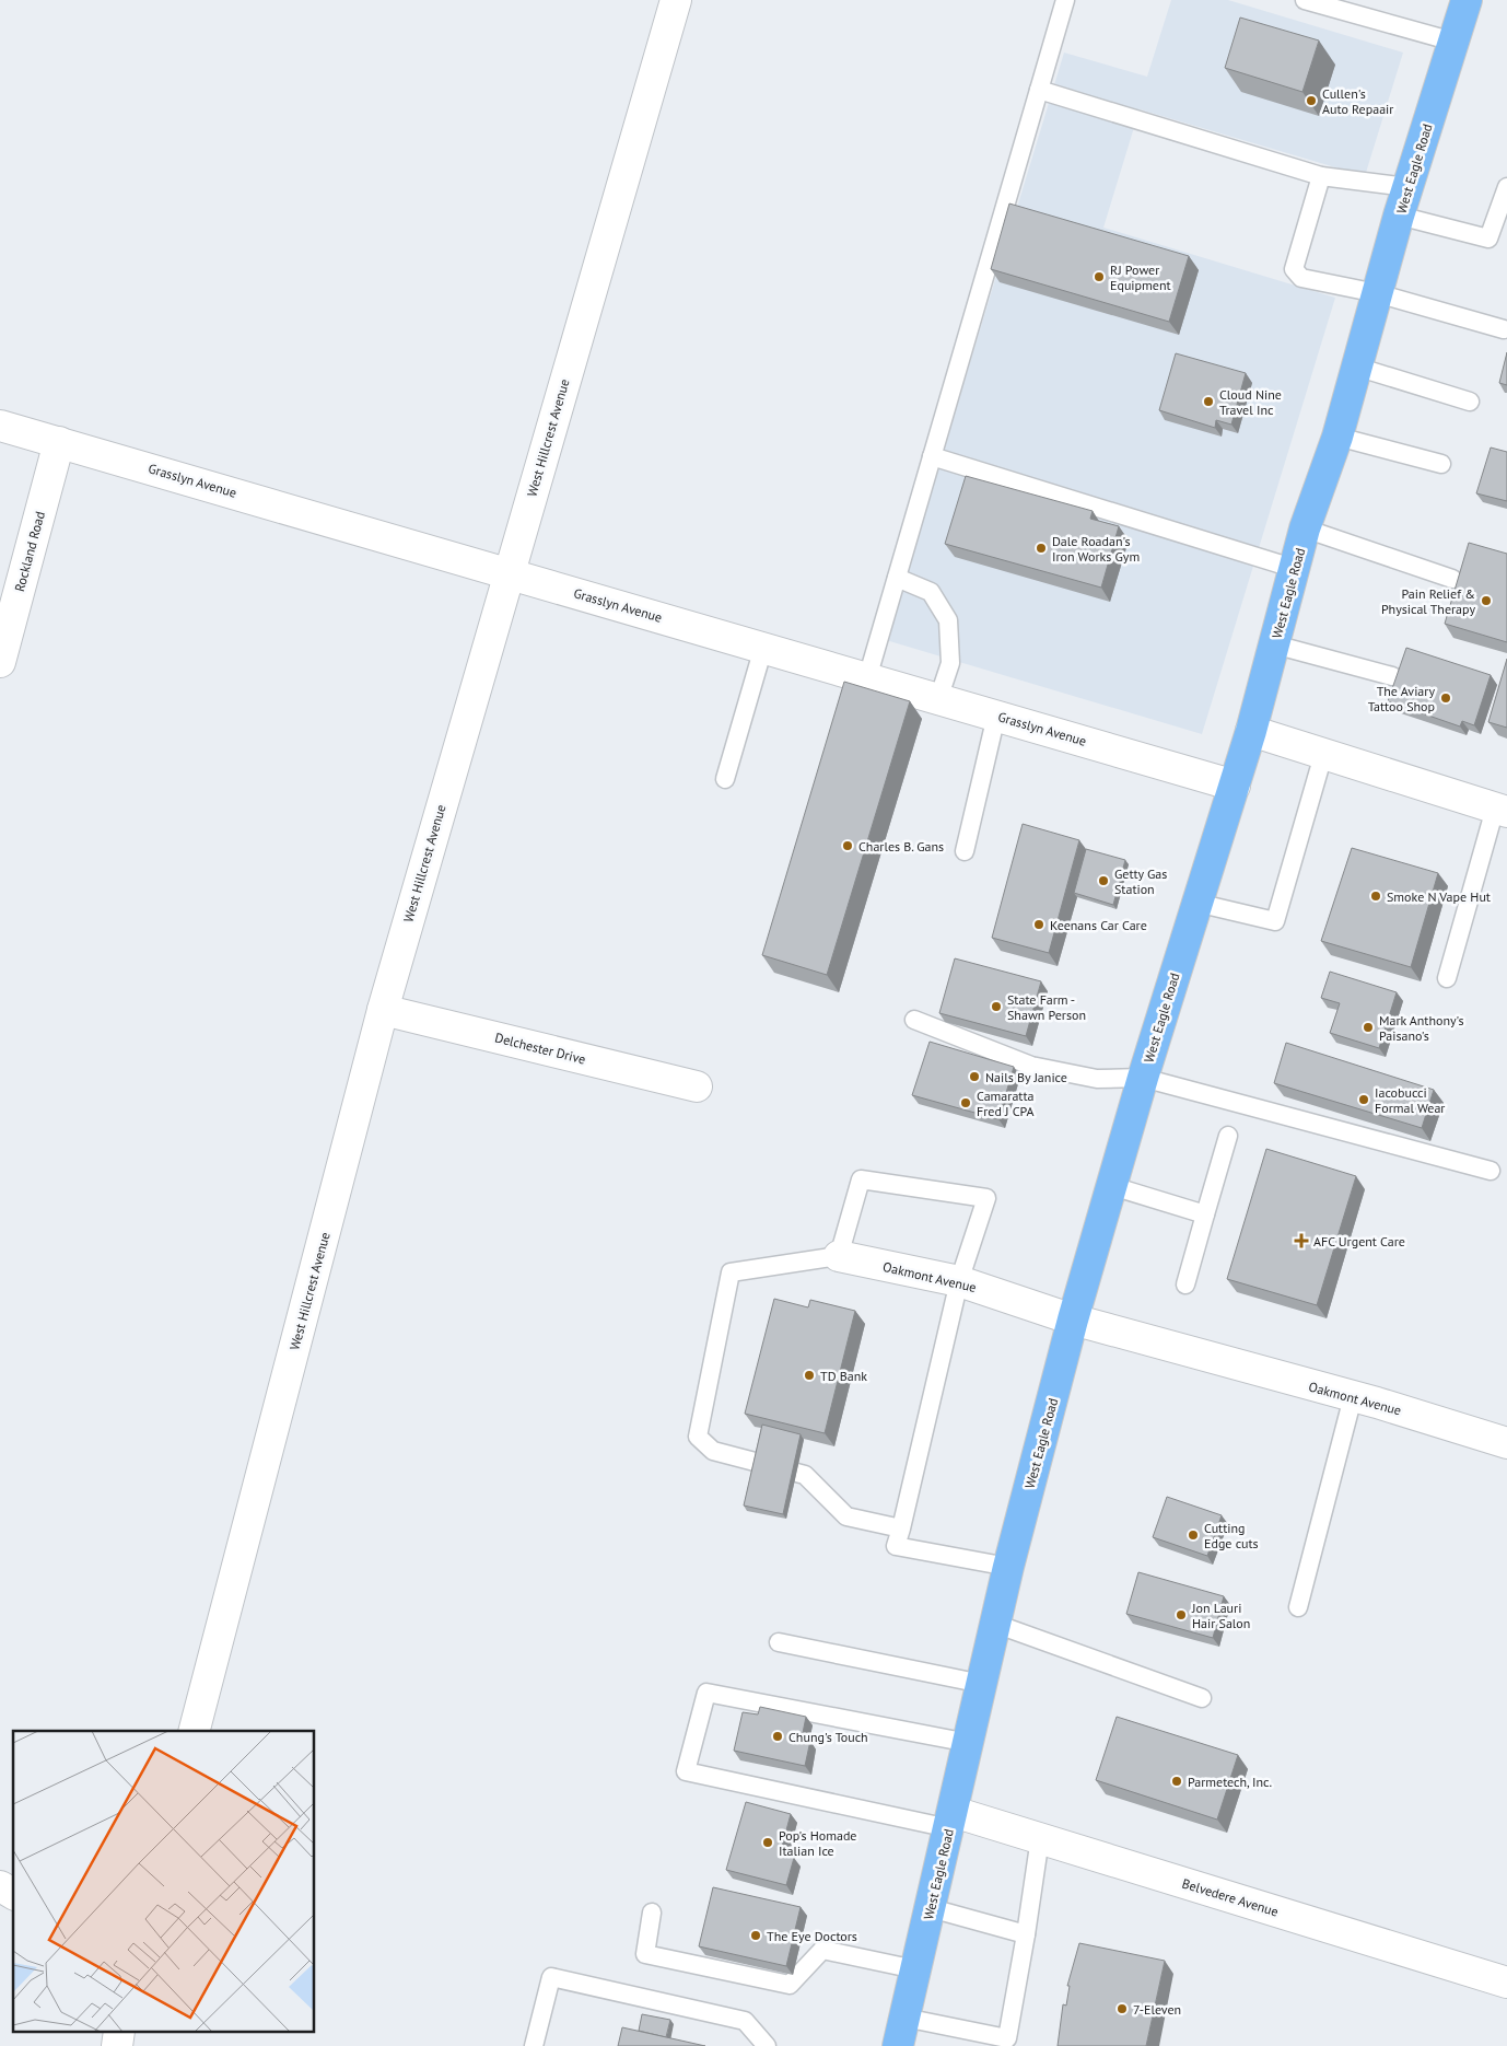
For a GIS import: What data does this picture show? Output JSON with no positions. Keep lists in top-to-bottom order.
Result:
{
  "streets": {
    "main road": ["West Eagle Road"],
    "street": [
      "West Hillcrest Avenue",
      "Grasslyn Avenue",
      "Rockland Road",
      "Delchester Drive",
      "Oakmont Avenue",
      "Belvedere Avenue"
    ]
  },
  "crossings": [
    ["West Eagle Road", "Grasslyn Avenue"],
    ["West Eagle Road", "Oakmont Avenue"],
    ["West Eagle Road", "Belvedere Avenue"],
    ["West Hillcrest Avenue", "Grasslyn Avenue"],
    ["West Hillcrest Avenue", "Delchester Drive"],
    ["Grasslyn Avenue", "Rockland Road"]
  ],
  "places": {
    "other": [
      "Cullen's Auto Repaair",
      "RJ Power Equipment",
      "Cloud Nine Travel Inc",
      "Dale Roadan's Iron Works Gym",
      "Pain Relief & Physical Therapy",
      "The Aviary Tattoo Shop",
      "Charles B. Gans",
      "Getty Gas Station",
      "Smoke N Vape Hut",
      "Keenans Car Care",
      "State Farm - Shawn Person",
      "Mark Anthony's Paisano's",
      "Nails By Janice",
      "Iacobucci Formal Wear",
      "Camaratta Fred J CPA",
      "TD Bank",
      "Cutting Edge cuts",
      "Jon Lauri Hair Salon",
      "Chung's Touch",
      "Parmetech, Inc.",
      "Pop's Homade Italian Ice",
      "The Eye Doctors",
      "7-Eleven"
    ],
    "health": ["AFC Urgent Care"]
  }
}
